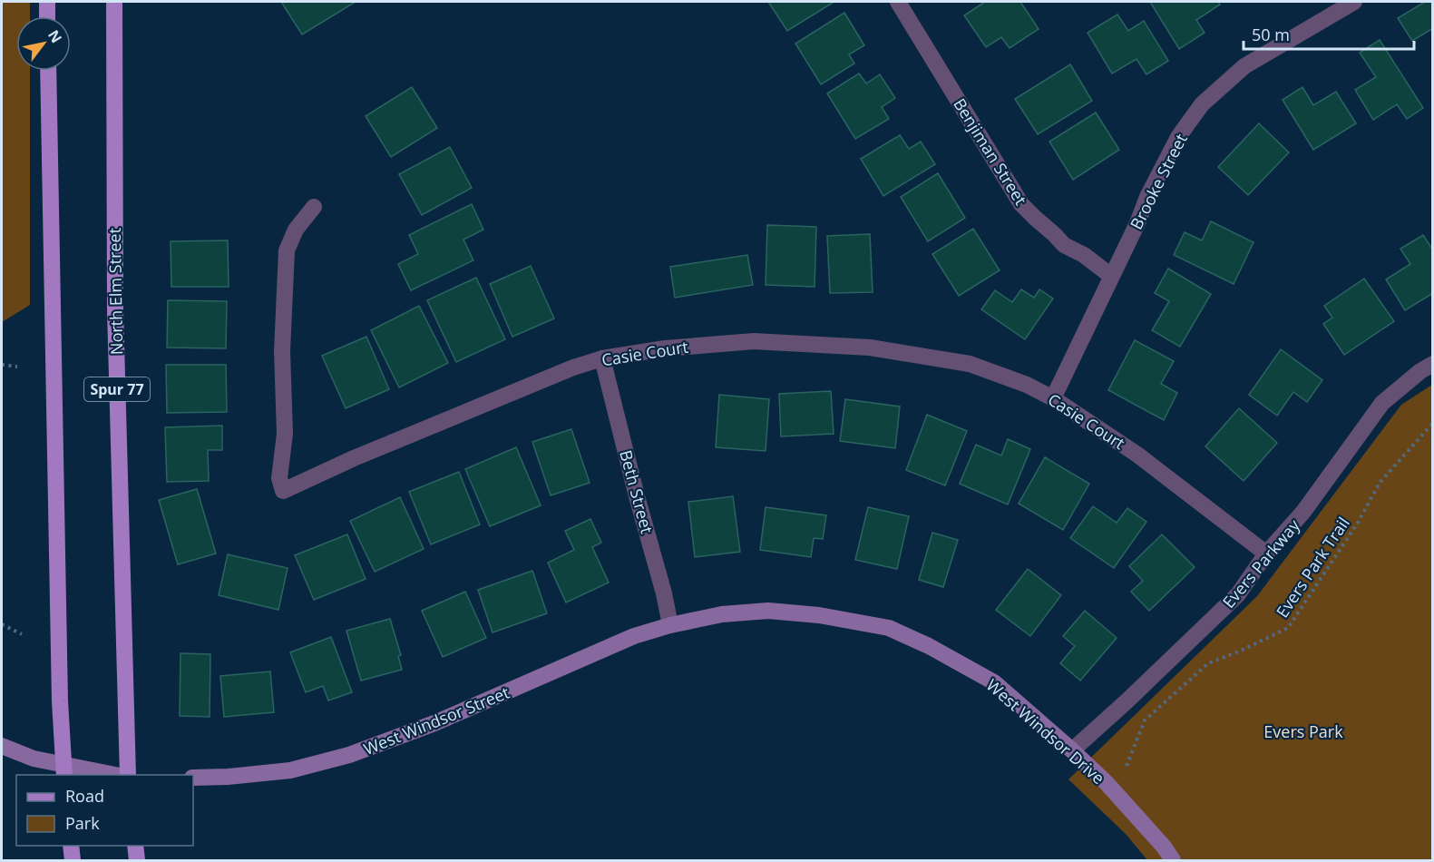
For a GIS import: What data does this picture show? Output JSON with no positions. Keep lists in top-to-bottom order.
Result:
{
  "streets": {
    "main road": ["North Elm Street", "Spur 77"],
    "street": [
      "Benjiman Street",
      "Brooke Street",
      "Casie Court",
      "Beth Street",
      "Evers Parkway",
      "West Windsor Street",
      "West Windsor Drive"
    ],
    "path": ["Evers Park Trail"]
  },
  "crossings": [
    ["Benjiman Street", "Brooke Street"],
    ["Brooke Street", "Casie Court"],
    ["Casie Court", "Beth Street"],
    ["Casie Court", "Evers Parkway"],
    ["Beth Street", "West Windsor Street"],
    ["Beth Street", "West Windsor Drive"],
    ["Evers Parkway", "West Windsor Drive"],
    ["West Windsor Street", "West Windsor Drive"]
  ],
  "parks": ["Evers Park"],
  "legend": ["Road", "Park"],
  "scale_bar": "50 m",
  "north": "top right"
}
